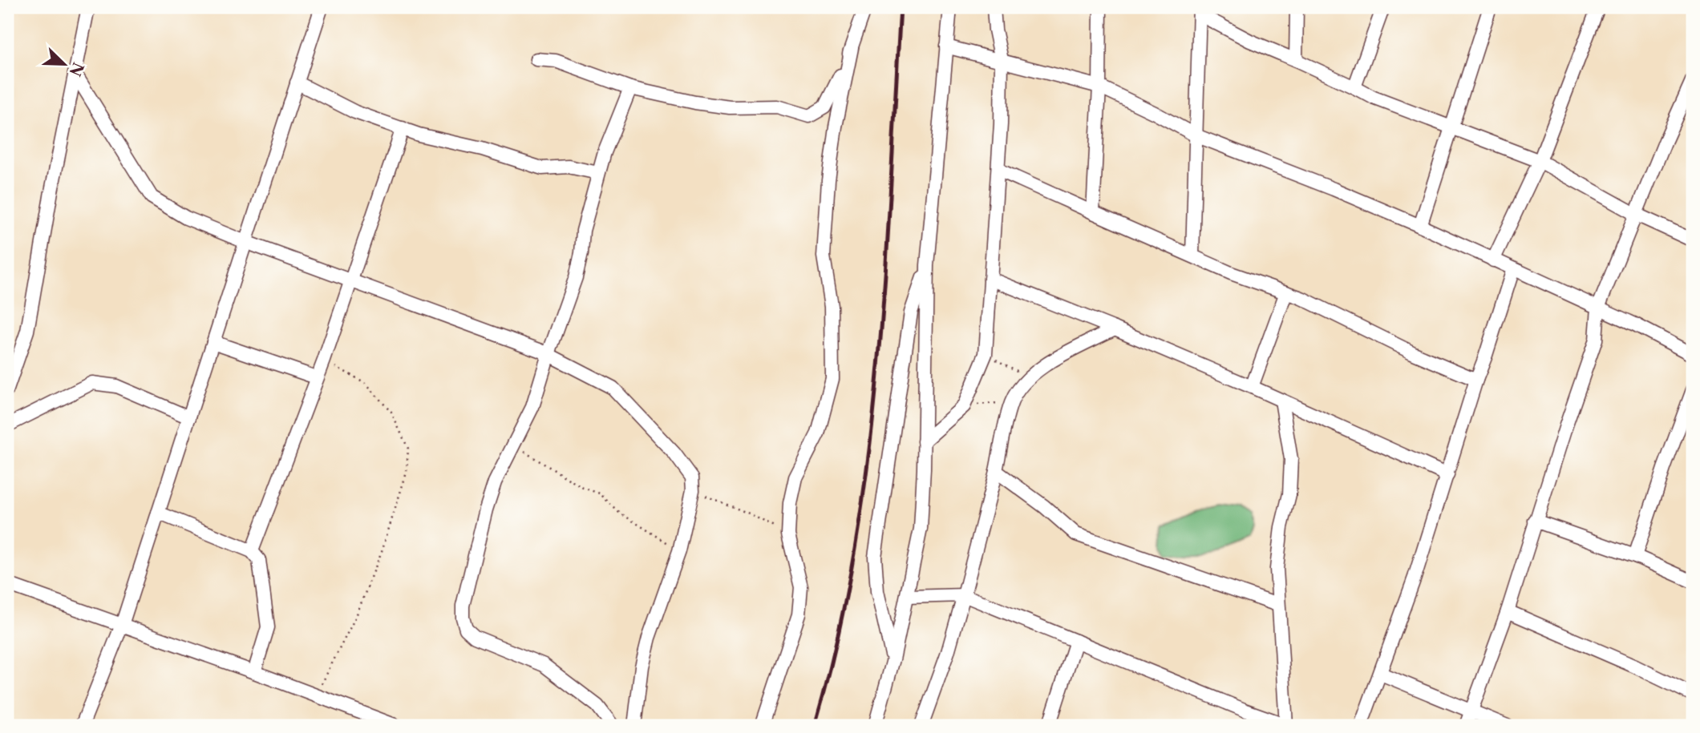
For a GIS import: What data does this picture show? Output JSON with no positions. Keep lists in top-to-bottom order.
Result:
{
  "north": "bottom right"
}
